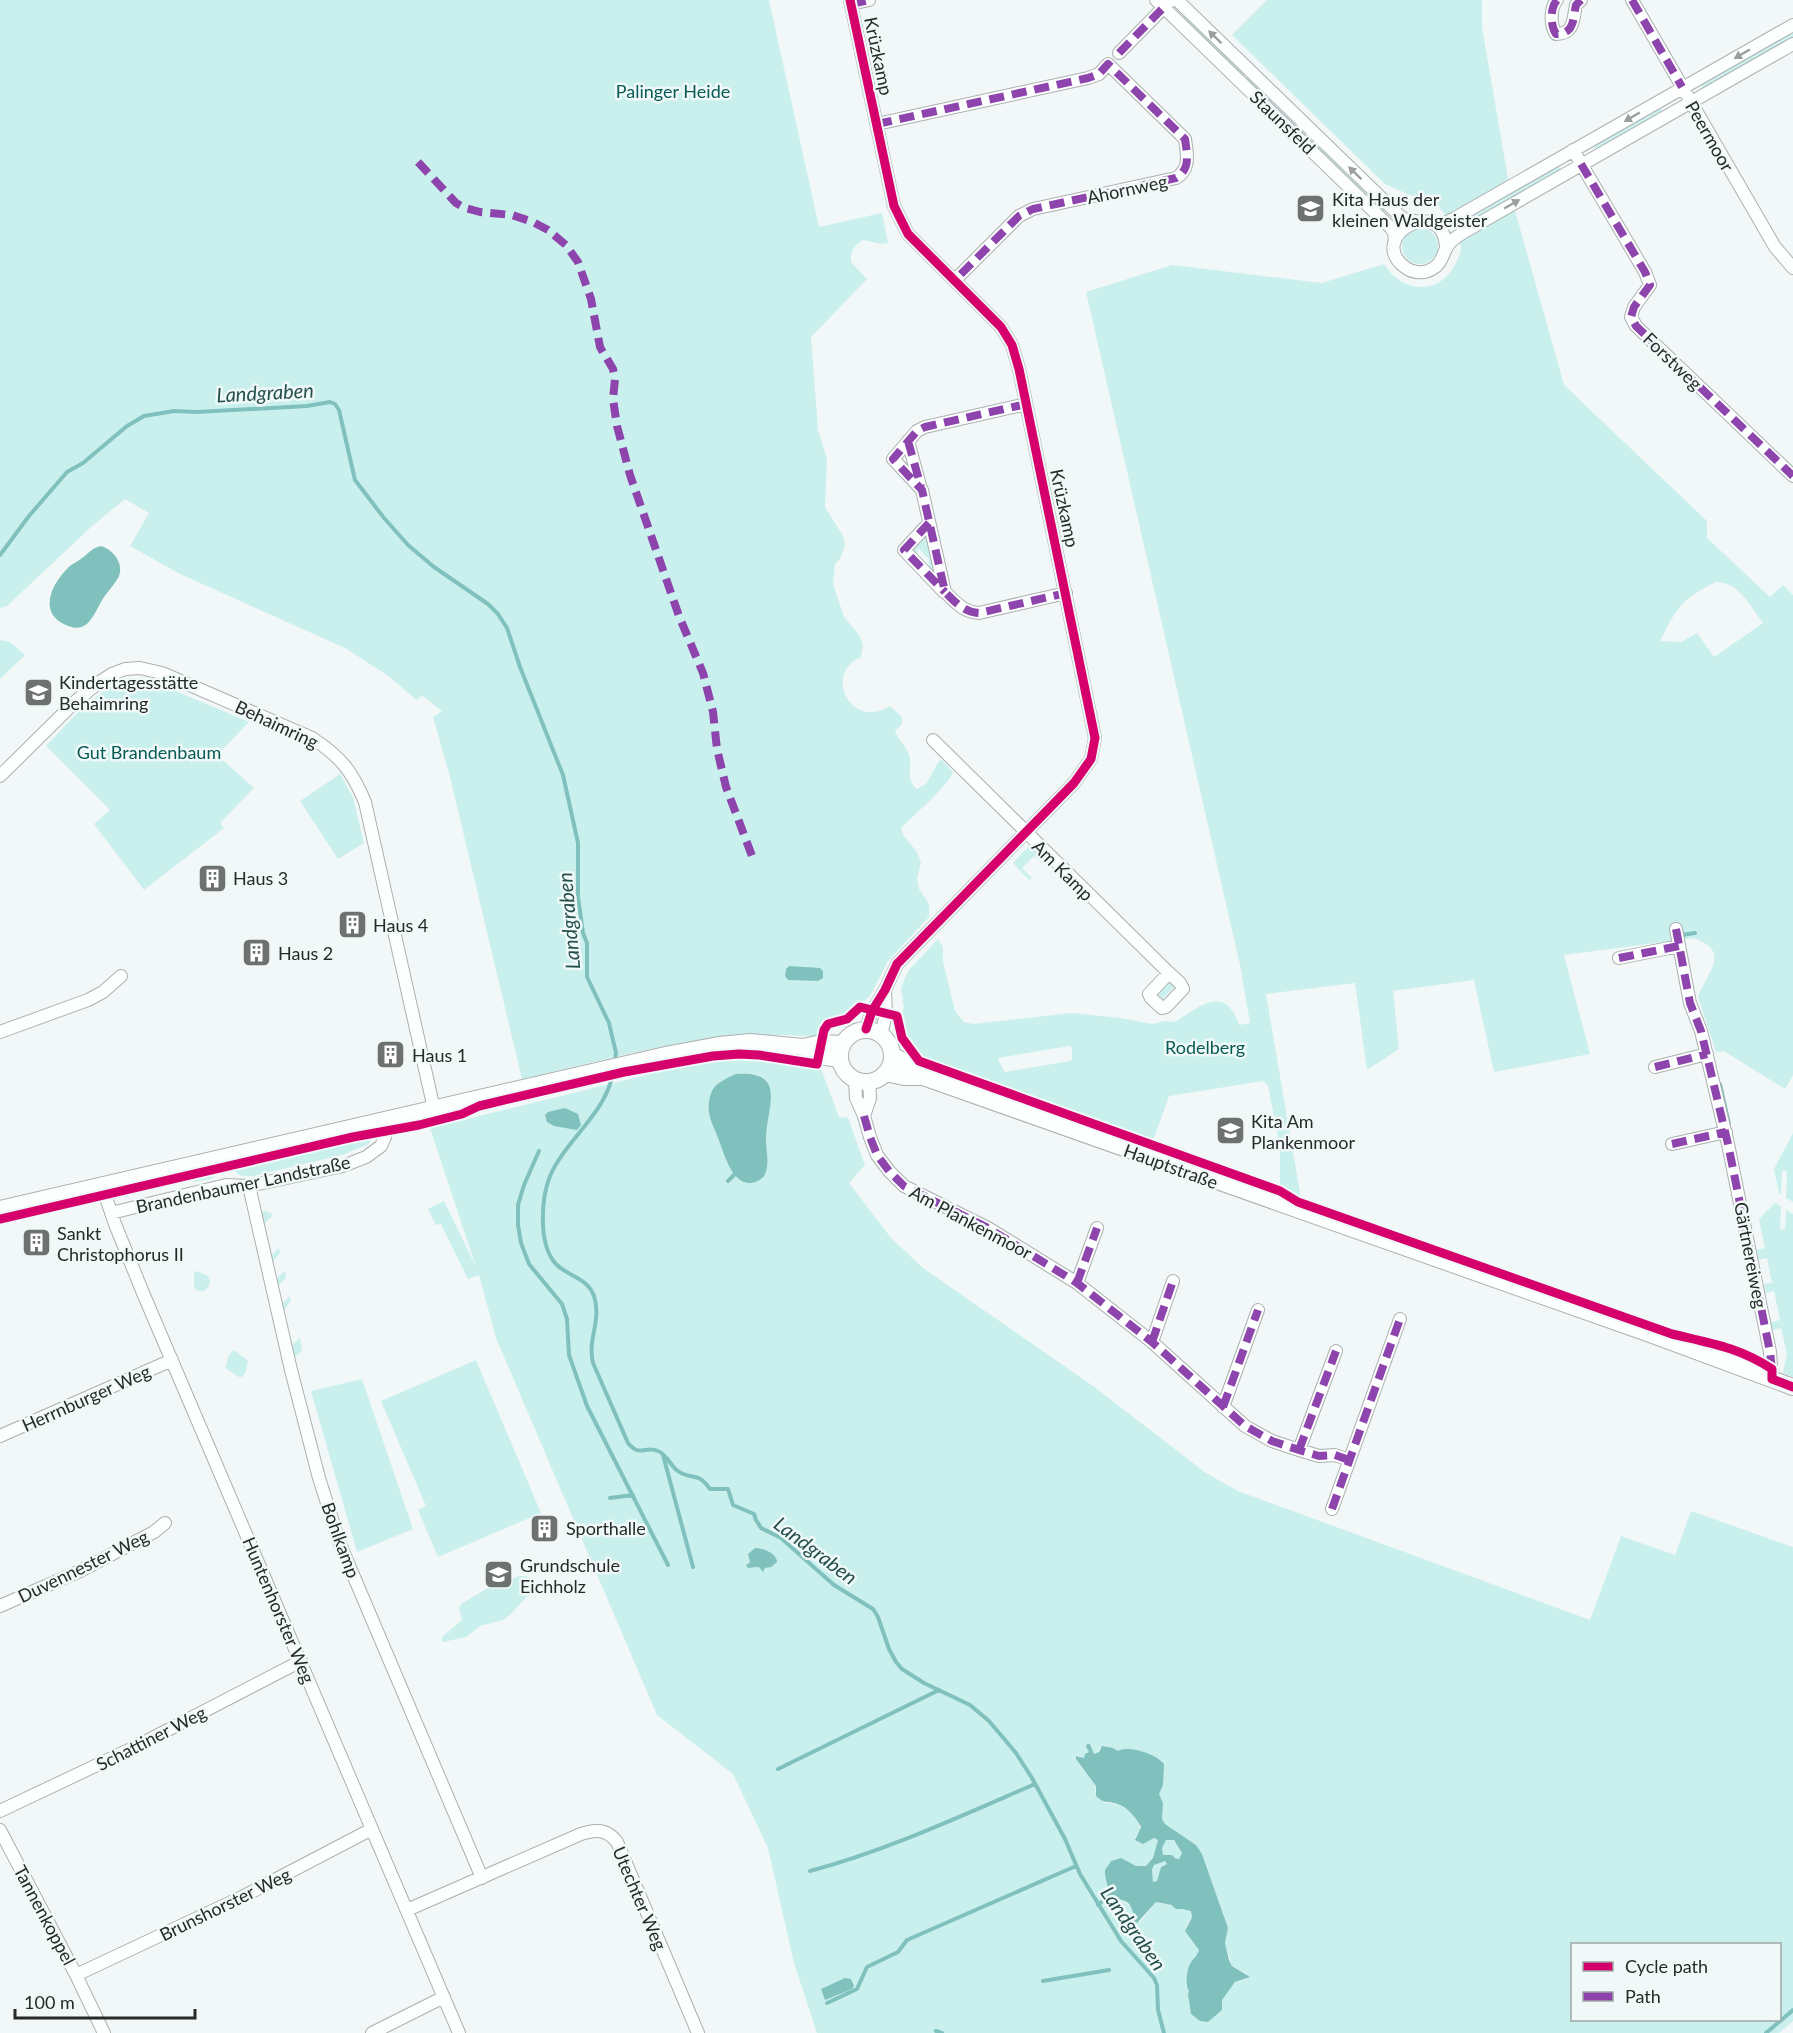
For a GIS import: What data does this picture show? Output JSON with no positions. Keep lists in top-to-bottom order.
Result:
{
  "streets": {
    "main road": ["Hauptstraße", "Brandenbaumer Landstraße"],
    "street": [
      "Krüzkamp",
      "Staunsfeld",
      "Peermoor",
      "Ahornweg",
      "Forstweg",
      "Behaimring",
      "Am Kamp",
      "Am Plankenmoor",
      "Gärtnereiweg",
      "Herrnburger Weg",
      "Bohlkamp",
      "Duvennester Weg",
      "Huntenhorster Weg",
      "Schattiner Weg",
      "Utechter Weg",
      "Brunshorster Weg",
      "Tannenkoppel"
    ]
  },
  "crossings": [
    ["Krüzkamp", "Ahornweg"],
    ["Krüzkamp", "Am Kamp"],
    ["Krüzkamp", "Hauptstraße"],
    ["Krüzkamp", "Brandenbaumer Landstraße"],
    ["Krüzkamp", "Am Plankenmoor"],
    ["Behaimring", "Brandenbaumer Landstraße"],
    ["Hauptstraße", "Brandenbaumer Landstraße"],
    ["Hauptstraße", "Am Plankenmoor"],
    ["Hauptstraße", "Gärtnereiweg"],
    ["Brandenbaumer Landstraße", "Am Plankenmoor"],
    ["Brandenbaumer Landstraße", "Bohlkamp"],
    ["Brandenbaumer Landstraße", "Huntenhorster Weg"],
    ["Herrnburger Weg", "Huntenhorster Weg"],
    ["Bohlkamp", "Utechter Weg"],
    ["Huntenhorster Weg", "Schattiner Weg"],
    ["Huntenhorster Weg", "Utechter Weg"],
    ["Huntenhorster Weg", "Brunshorster Weg"],
    ["Brunshorster Weg", "Tannenkoppel"]
  ],
  "water": ["Landgraben"],
  "parks": ["Palinger Heide", "Gut Brandenbaum", "Rodelberg"],
  "places": {
    "school or university": [
      "Kita Haus der kleinen Waldgeister",
      "Kindertagesstätte Behaimring",
      "Kita Am Plankenmoor",
      "Grundschule Eichholz"
    ],
    "building": [
      "Haus 3",
      "Haus 4",
      "Haus 2",
      "Haus 1",
      "Sankt Christophorus II",
      "Sporthalle"
    ]
  },
  "legend": ["Cycle path", "Path"],
  "scale_bar": "100 m"
}
